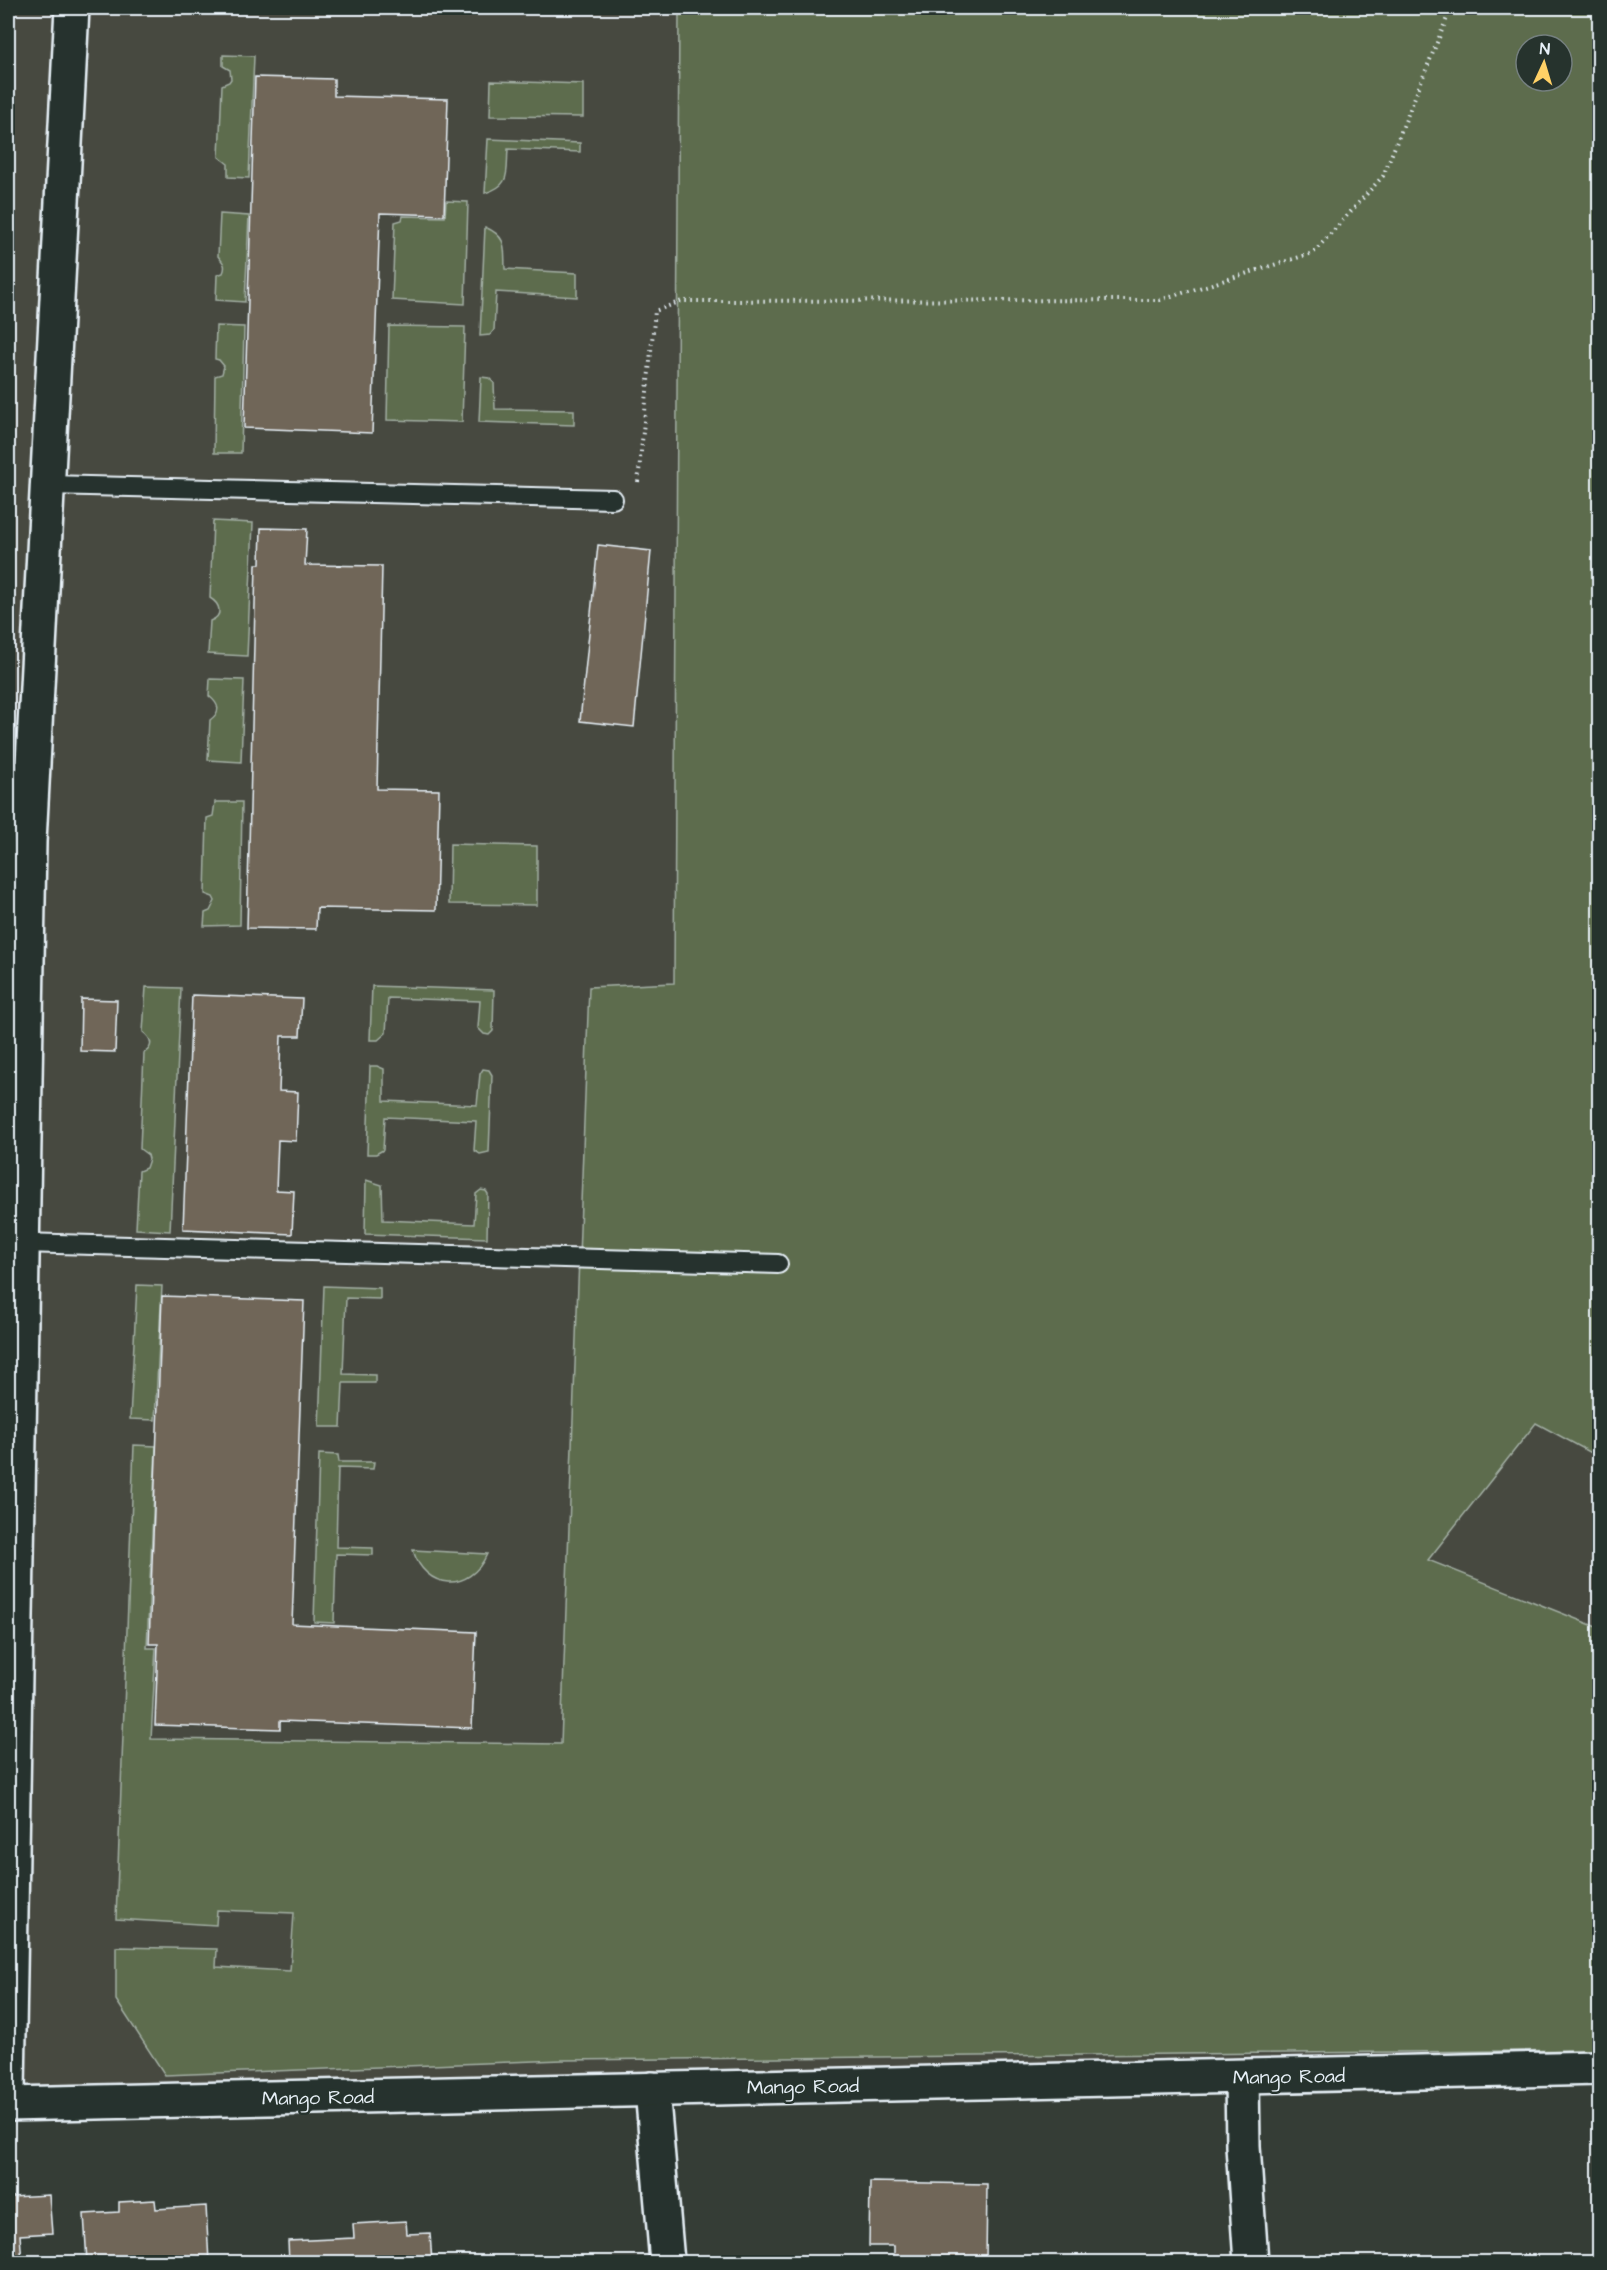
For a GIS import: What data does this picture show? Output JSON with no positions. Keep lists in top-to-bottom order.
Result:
{
  "streets": {
    "street": ["Mango Road"]
  },
  "north": "top"
}
